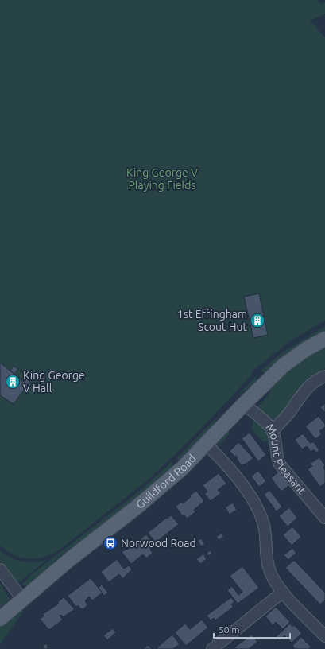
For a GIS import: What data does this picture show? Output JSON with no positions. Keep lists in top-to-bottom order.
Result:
{
  "streets": {
    "main road": ["Guildford Road"],
    "street": ["Mount Pleasant"]
  },
  "crossings": [
    ["Mount Pleasant", "Guildford Road"]
  ],
  "parks": ["King George V Playing Fields"],
  "places": {
    "building": ["1st Effingham Scout Hut", "King George V Hall"],
    "bus stop": ["Norwood Road"]
  },
  "scale_bar": "50 m"
}
